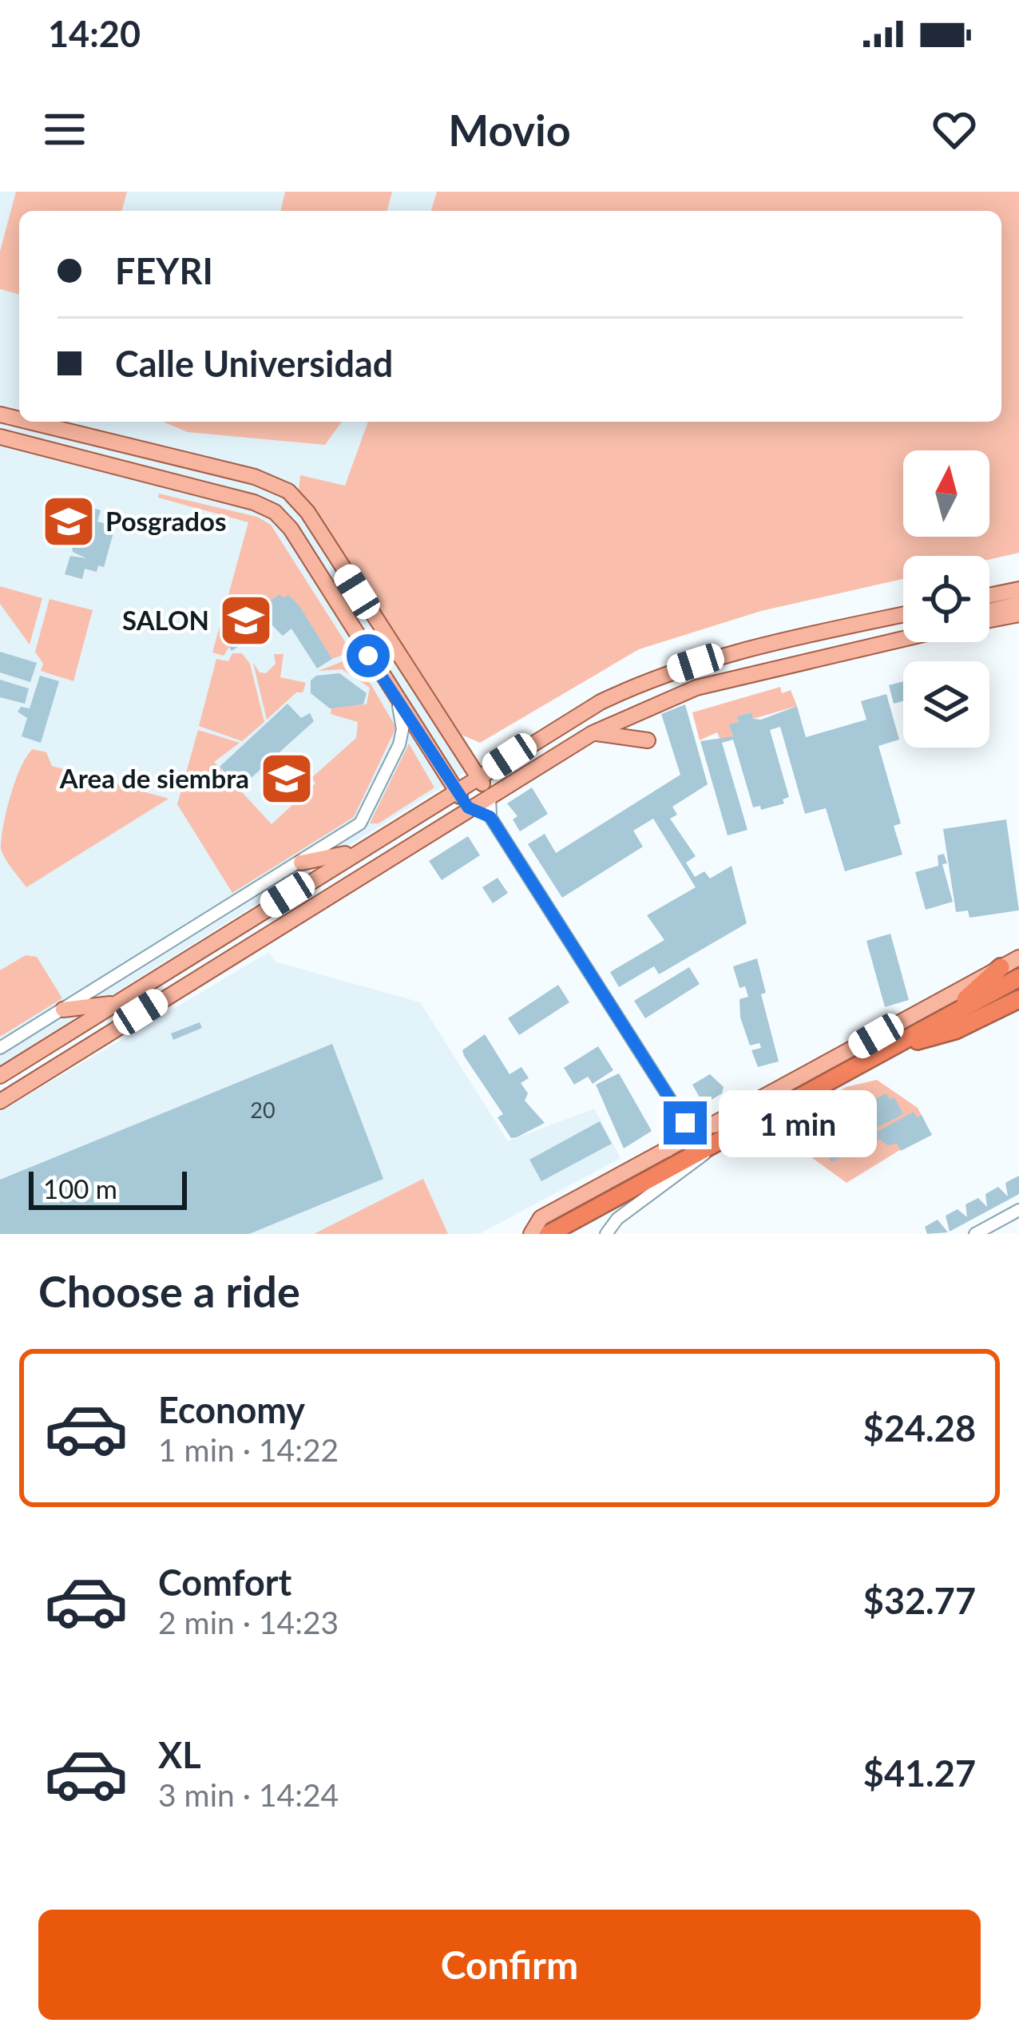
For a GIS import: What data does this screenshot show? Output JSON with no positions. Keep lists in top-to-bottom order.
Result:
{
  "places": {
    "school or university": ["Posgrados", "SALON", "Area de siembra"]
  },
  "house_numbers": ["20"],
  "scale_bar": "100 m",
  "north": "top",
  "page": {
    "status": "14:20",
    "header": "Movio",
    "banner": ["FEYRI", "Calle Universidad"],
    "bubble": "1 min",
    "scale": "100 m",
    "heading": "Choose a ride",
    "list": [
      {
        "name": "Economy",
        "note": "1 min · 14:22",
        "value": "$24.28"
      },
      {
        "name": "Comfort",
        "note": "2 min · 14:23",
        "value": "$32.77"
      },
      {
        "name": "XL",
        "note": "3 min · 14:24",
        "value": "$41.27"
      }
    ],
    "buttons": "Confirm"
  }
}
